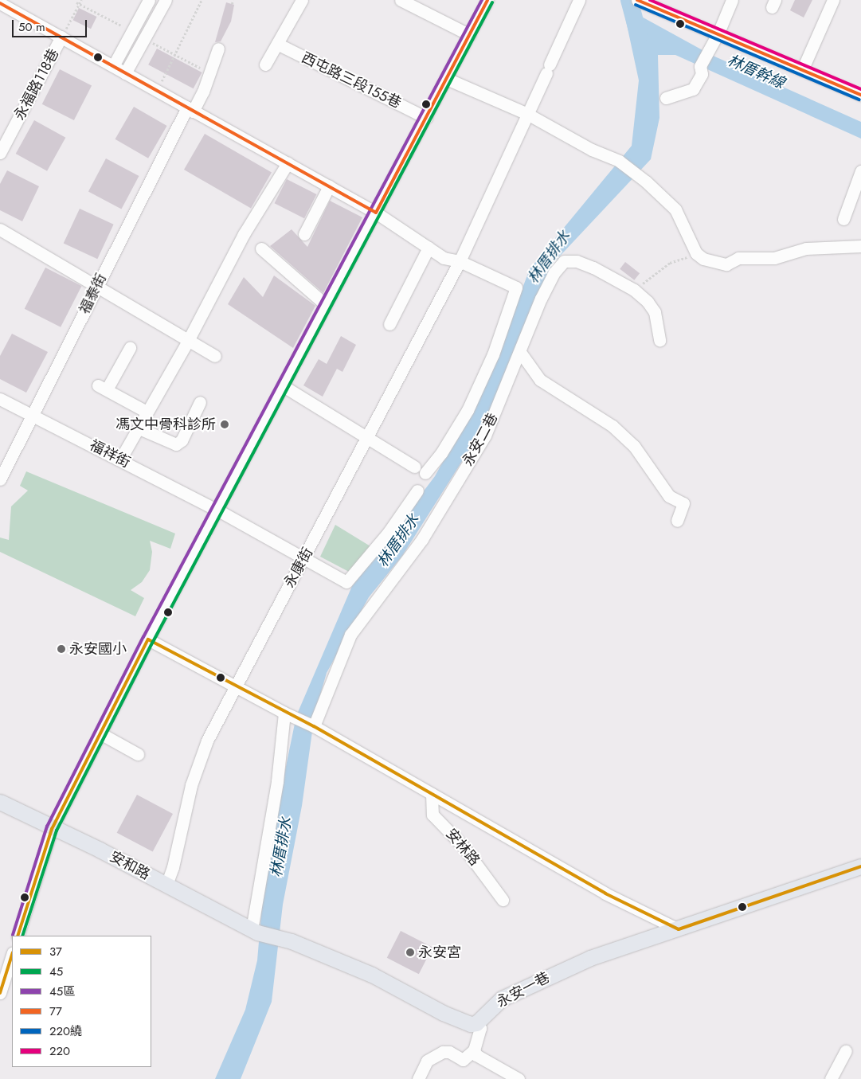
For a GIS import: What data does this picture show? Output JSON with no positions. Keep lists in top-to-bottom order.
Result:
{
  "streets": {
    "main road": ["安和路", "永安一巷"],
    "street": [
      "西屯路三段155巷",
      "永福路118巷",
      "福泰街",
      "永安二巷",
      "福祥街",
      "永康街",
      "安林路"
    ]
  },
  "crossings": [
    ["福泰街", "福祥街"],
    ["永安二巷", "安林路"],
    ["福祥街", "永康街"],
    ["永康街", "安和路"],
    ["安林路", "永安一巷"],
    ["安和路", "永安一巷"]
  ],
  "water": ["林厝幹線", "林厝排水"],
  "places": ["馮文中骨科診所", "永安國小", "永安宮"],
  "lines": [
    "transit line 45區",
    "transit line 77",
    "transit line 220",
    "transit line 45",
    "transit line 220繞",
    "transit line 37"
  ],
  "legend": [
    "37",
    "45",
    "45區",
    "77",
    "220繞",
    "220"
  ],
  "scale_bar": "50 m"
}
